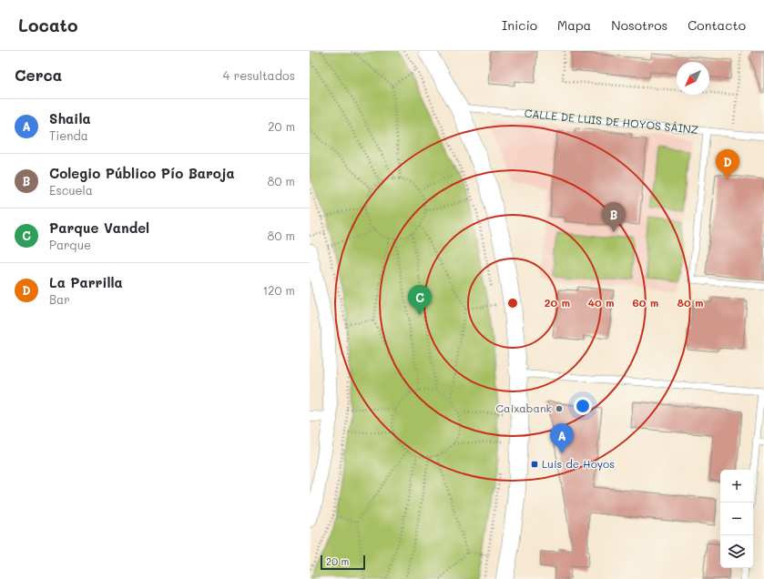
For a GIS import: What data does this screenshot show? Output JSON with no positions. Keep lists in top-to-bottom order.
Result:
{
  "streets": {
    "lane": ["CALLE DE LUIS DE HOYOS SÁINZ"]
  },
  "places": {
    "other": ["Caixabank"],
    "transit": ["Luis de Hoyos"]
  },
  "scale_bar": "20 m",
  "north": "bottom left",
  "page": {
    "header": "Locato",
    "nav": [
      "Inicio",
      "Mapa",
      "Nosotros",
      "Contacto"
    ],
    "heading": ["Cerca", "4 resultados"],
    "list": [
      {
        "mark": "A",
        "name": "Shaila",
        "note": "Tienda",
        "value": "20 m"
      },
      {
        "mark": "B",
        "name": "Colegio Público Pío Baroja",
        "note": "Escuela",
        "value": "80 m"
      },
      {
        "mark": "C",
        "name": "Parque Vandel",
        "note": "Parque",
        "value": "80 m"
      },
      {
        "mark": "D",
        "name": "La Parrilla",
        "note": "Bar",
        "value": "120 m"
      }
    ],
    "pins": [
      "D",
      "B",
      "C",
      "A"
    ],
    "map_buttons": ["+", "−"],
    "scale": "20 m"
  },
  "rings": [
    "20 m",
    "40 m",
    "60 m",
    "80 m"
  ]
}
